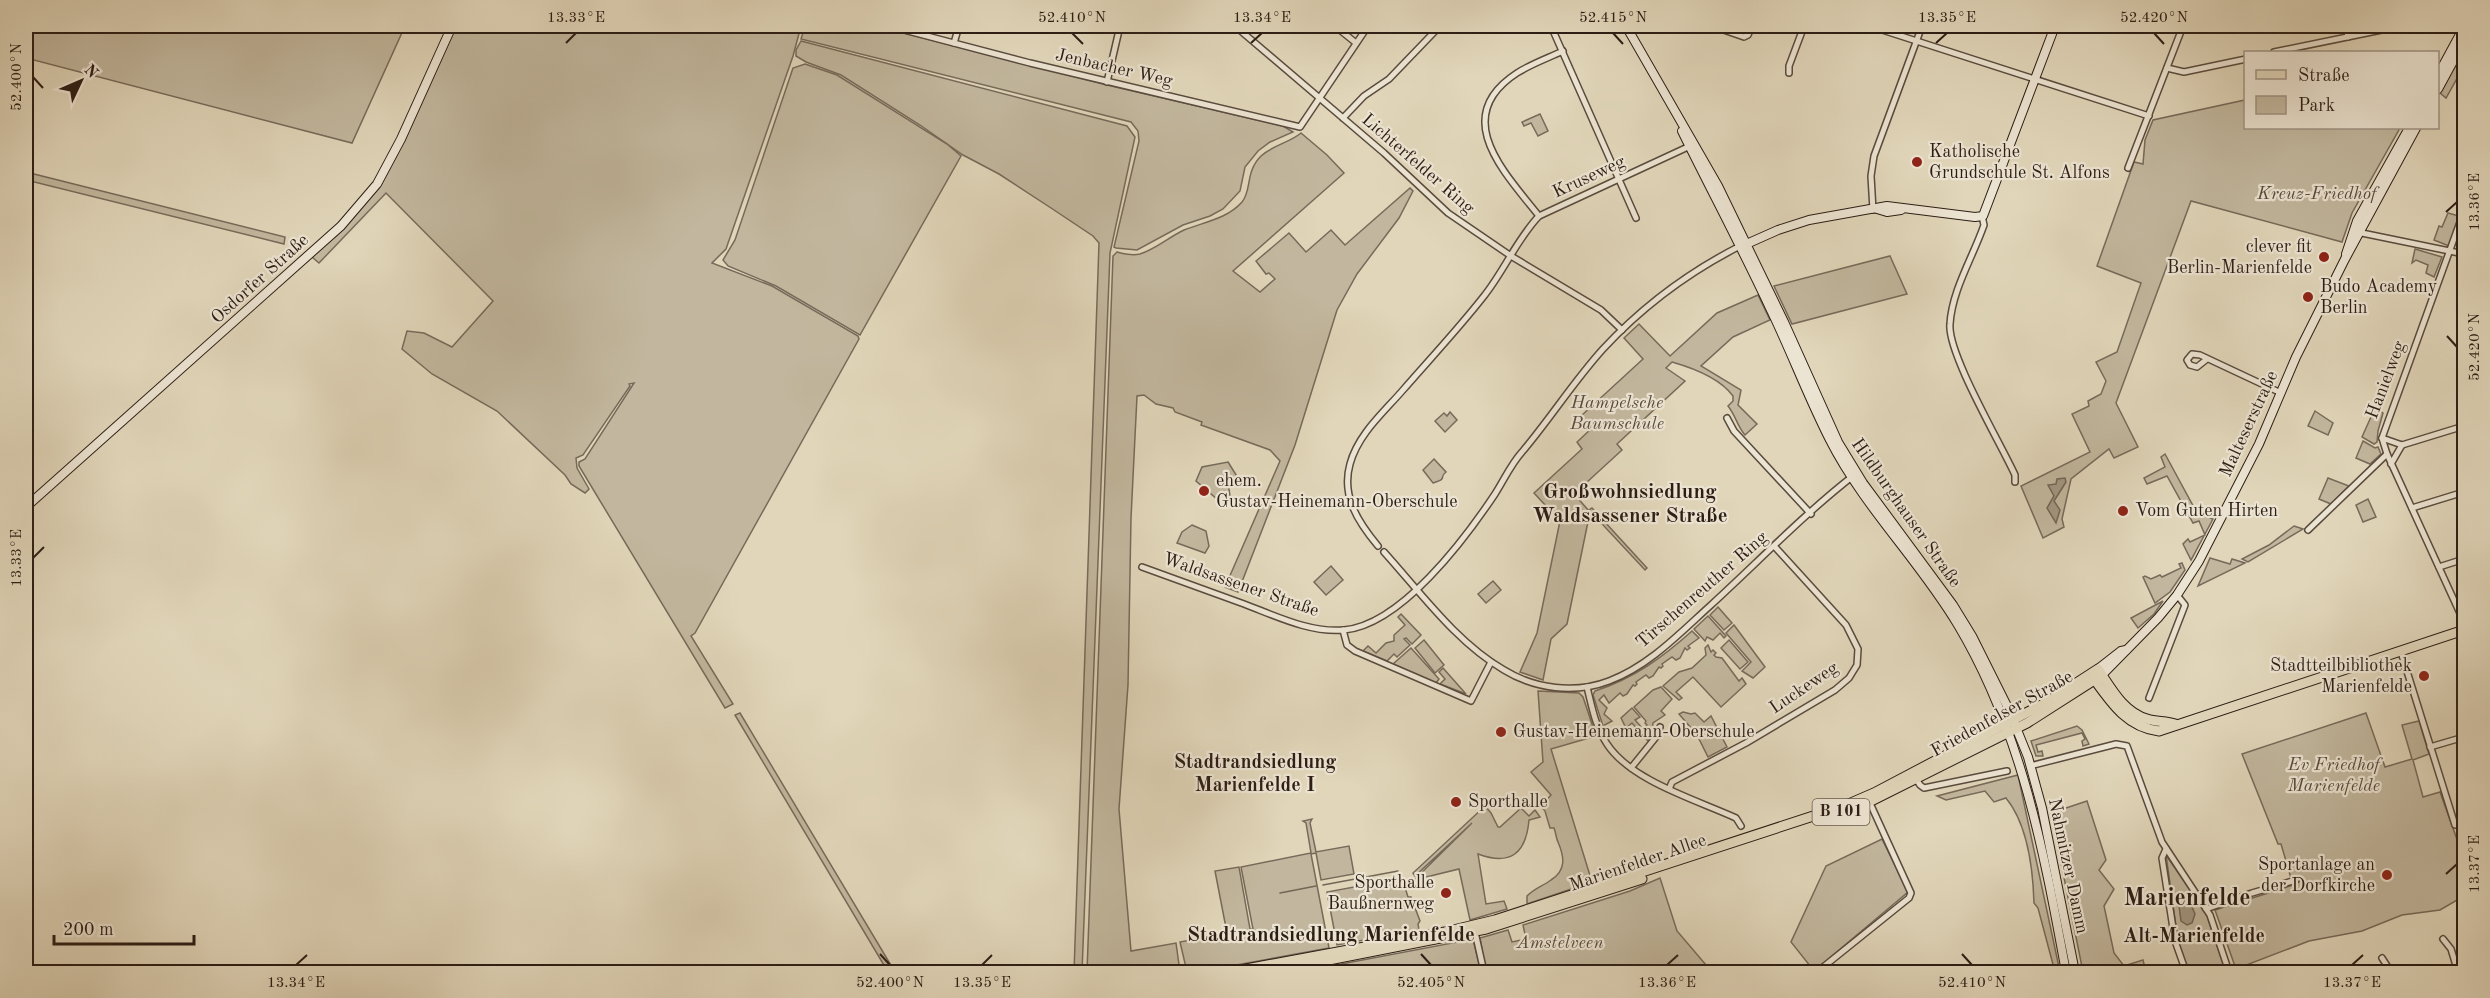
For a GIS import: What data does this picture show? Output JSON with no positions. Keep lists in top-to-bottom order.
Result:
{
  "streets": {
    "main road": [
      "Osdorfer Straße",
      "Malteserstraße",
      "Hildburghauser Straße",
      "Friedenfelser Straße",
      "B 101",
      "Marienfelder Allee",
      "Nahmitzer Damm"
    ],
    "street": [
      "Jenbacher Weg",
      "Lichterfelder Ring",
      "Kruseweg",
      "Hanielweg",
      "Waldsassener Straße",
      "Tirschenreuther Ring",
      "Luckeweg"
    ]
  },
  "crossings": [
    ["Jenbacher Weg", "Lichterfelder Ring"],
    ["Lichterfelder Ring", "Kruseweg"],
    ["Lichterfelder Ring", "Waldsassener Straße"],
    ["Kruseweg", "Hildburghauser Straße"],
    ["Malteserstraße", "Friedenfelser Straße"],
    ["Hildburghauser Straße", "Waldsassener Straße"],
    ["Hildburghauser Straße", "Tirschenreuther Ring"],
    ["Hildburghauser Straße", "Friedenfelser Straße"],
    ["Hildburghauser Straße", "Nahmitzer Damm"],
    ["Waldsassener Straße", "Tirschenreuther Ring"],
    ["Tirschenreuther Ring", "Luckeweg"],
    ["Friedenfelser Straße", "Marienfelder Allee"]
  ],
  "districts": [
    "Großwohnsiedlung Waldsassener Straße",
    "Stadtrandsiedlung Marienfelde I",
    "Marienfelde",
    "Stadtrandsiedlung Marienfelde",
    "Alt-Marienfelde"
  ],
  "parks": [
    "Kreuz-Friedhof",
    "Hampelsche Baumschule",
    "Ev Friedhof Marienfelde",
    "Amstelveen"
  ],
  "places": [
    "Katholische Grundschule St. Alfons",
    "clever fit Berlin-Marienfelde",
    "Budo Academy Berlin",
    "ehem. Gustav-Heinemann-Oberschule",
    "Vom Guten Hirten",
    "Stadtteilbibliothek Marienfelde",
    "Gustav-Heinemann-Oberschule",
    "Sporthalle",
    "Sportanlage an der Dorfkirche",
    "Sporthalle Baußnernweg"
  ],
  "legend": ["Straße", "Park"],
  "scale_bar": "200 m",
  "north": "top right",
  "coordinates": [
    "13.33°E",
    "52.410°N",
    "13.34°E",
    "52.415°N",
    "13.35°E",
    "52.420°N",
    "52.400°N",
    "13.36°E",
    "13.37°E",
    "52.405°N"
  ]
}
